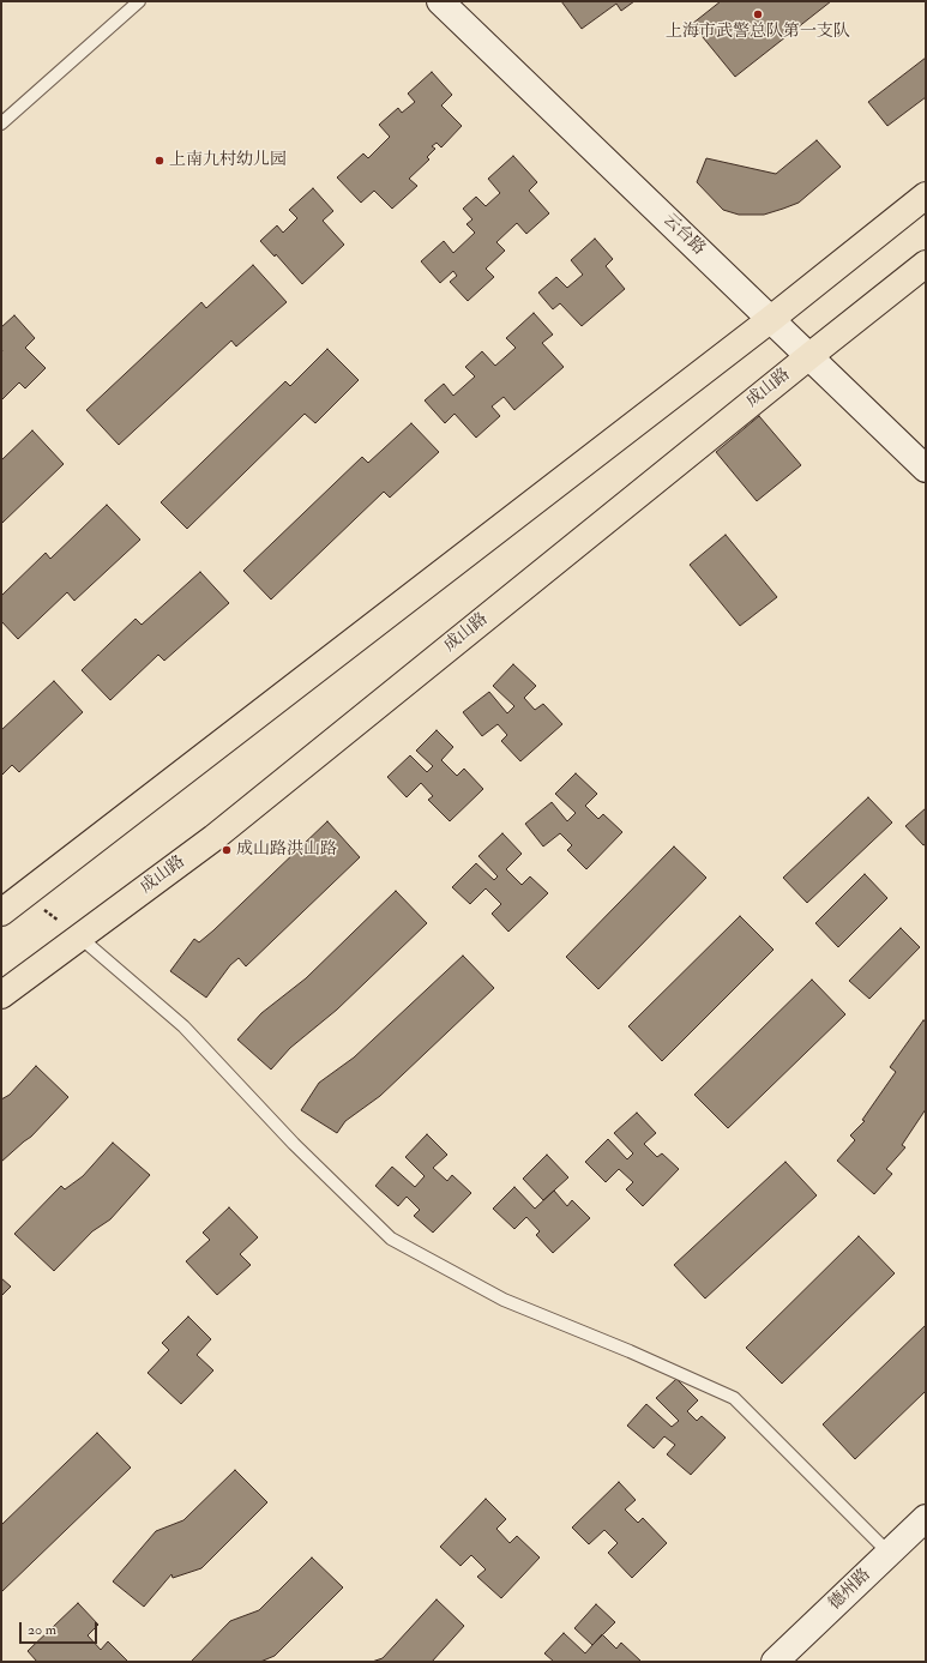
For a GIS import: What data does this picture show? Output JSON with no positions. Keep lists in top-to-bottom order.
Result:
{
  "streets": {
    "main road": ["成山路"],
    "street": ["云台路", "德州路"]
  },
  "crossings": [
    ["云台路", "成山路"]
  ],
  "places": ["上海市武警总队第一支队", "上南九村幼儿园", "成山路洪山路"],
  "scale_bar": "20 m"
}
